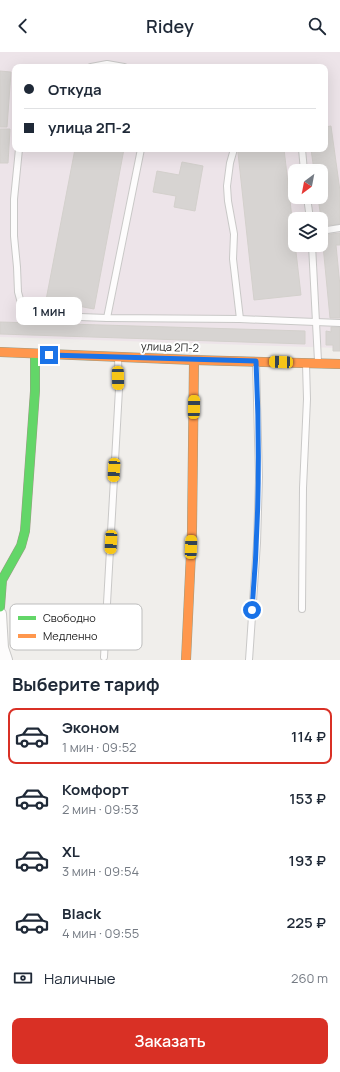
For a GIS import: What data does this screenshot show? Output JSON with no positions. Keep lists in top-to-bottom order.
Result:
{
  "streets": {
    "street": ["улица 2П-2"]
  },
  "legend": ["Свободно", "Медленно"],
  "north": "bottom left",
  "page": {
    "header": "Ridey",
    "banner": ["Откуда", "улица 2П-2"],
    "bubble": "1 мин",
    "heading": "Выберите тариф",
    "list": [
      {
        "name": "Эконом",
        "note": "1 мин · 09:52",
        "value": "114 ₽"
      },
      {
        "name": "Комфорт",
        "note": "2 мин · 09:53",
        "value": "153 ₽"
      },
      {
        "name": "XL",
        "note": "3 мин · 09:54",
        "value": "193 ₽"
      },
      {
        "name": "Black",
        "note": "4 мин · 09:55",
        "value": "225 ₽"
      }
    ],
    "pay": ["Наличные", "260 m"],
    "buttons": "Заказать"
  }
}
